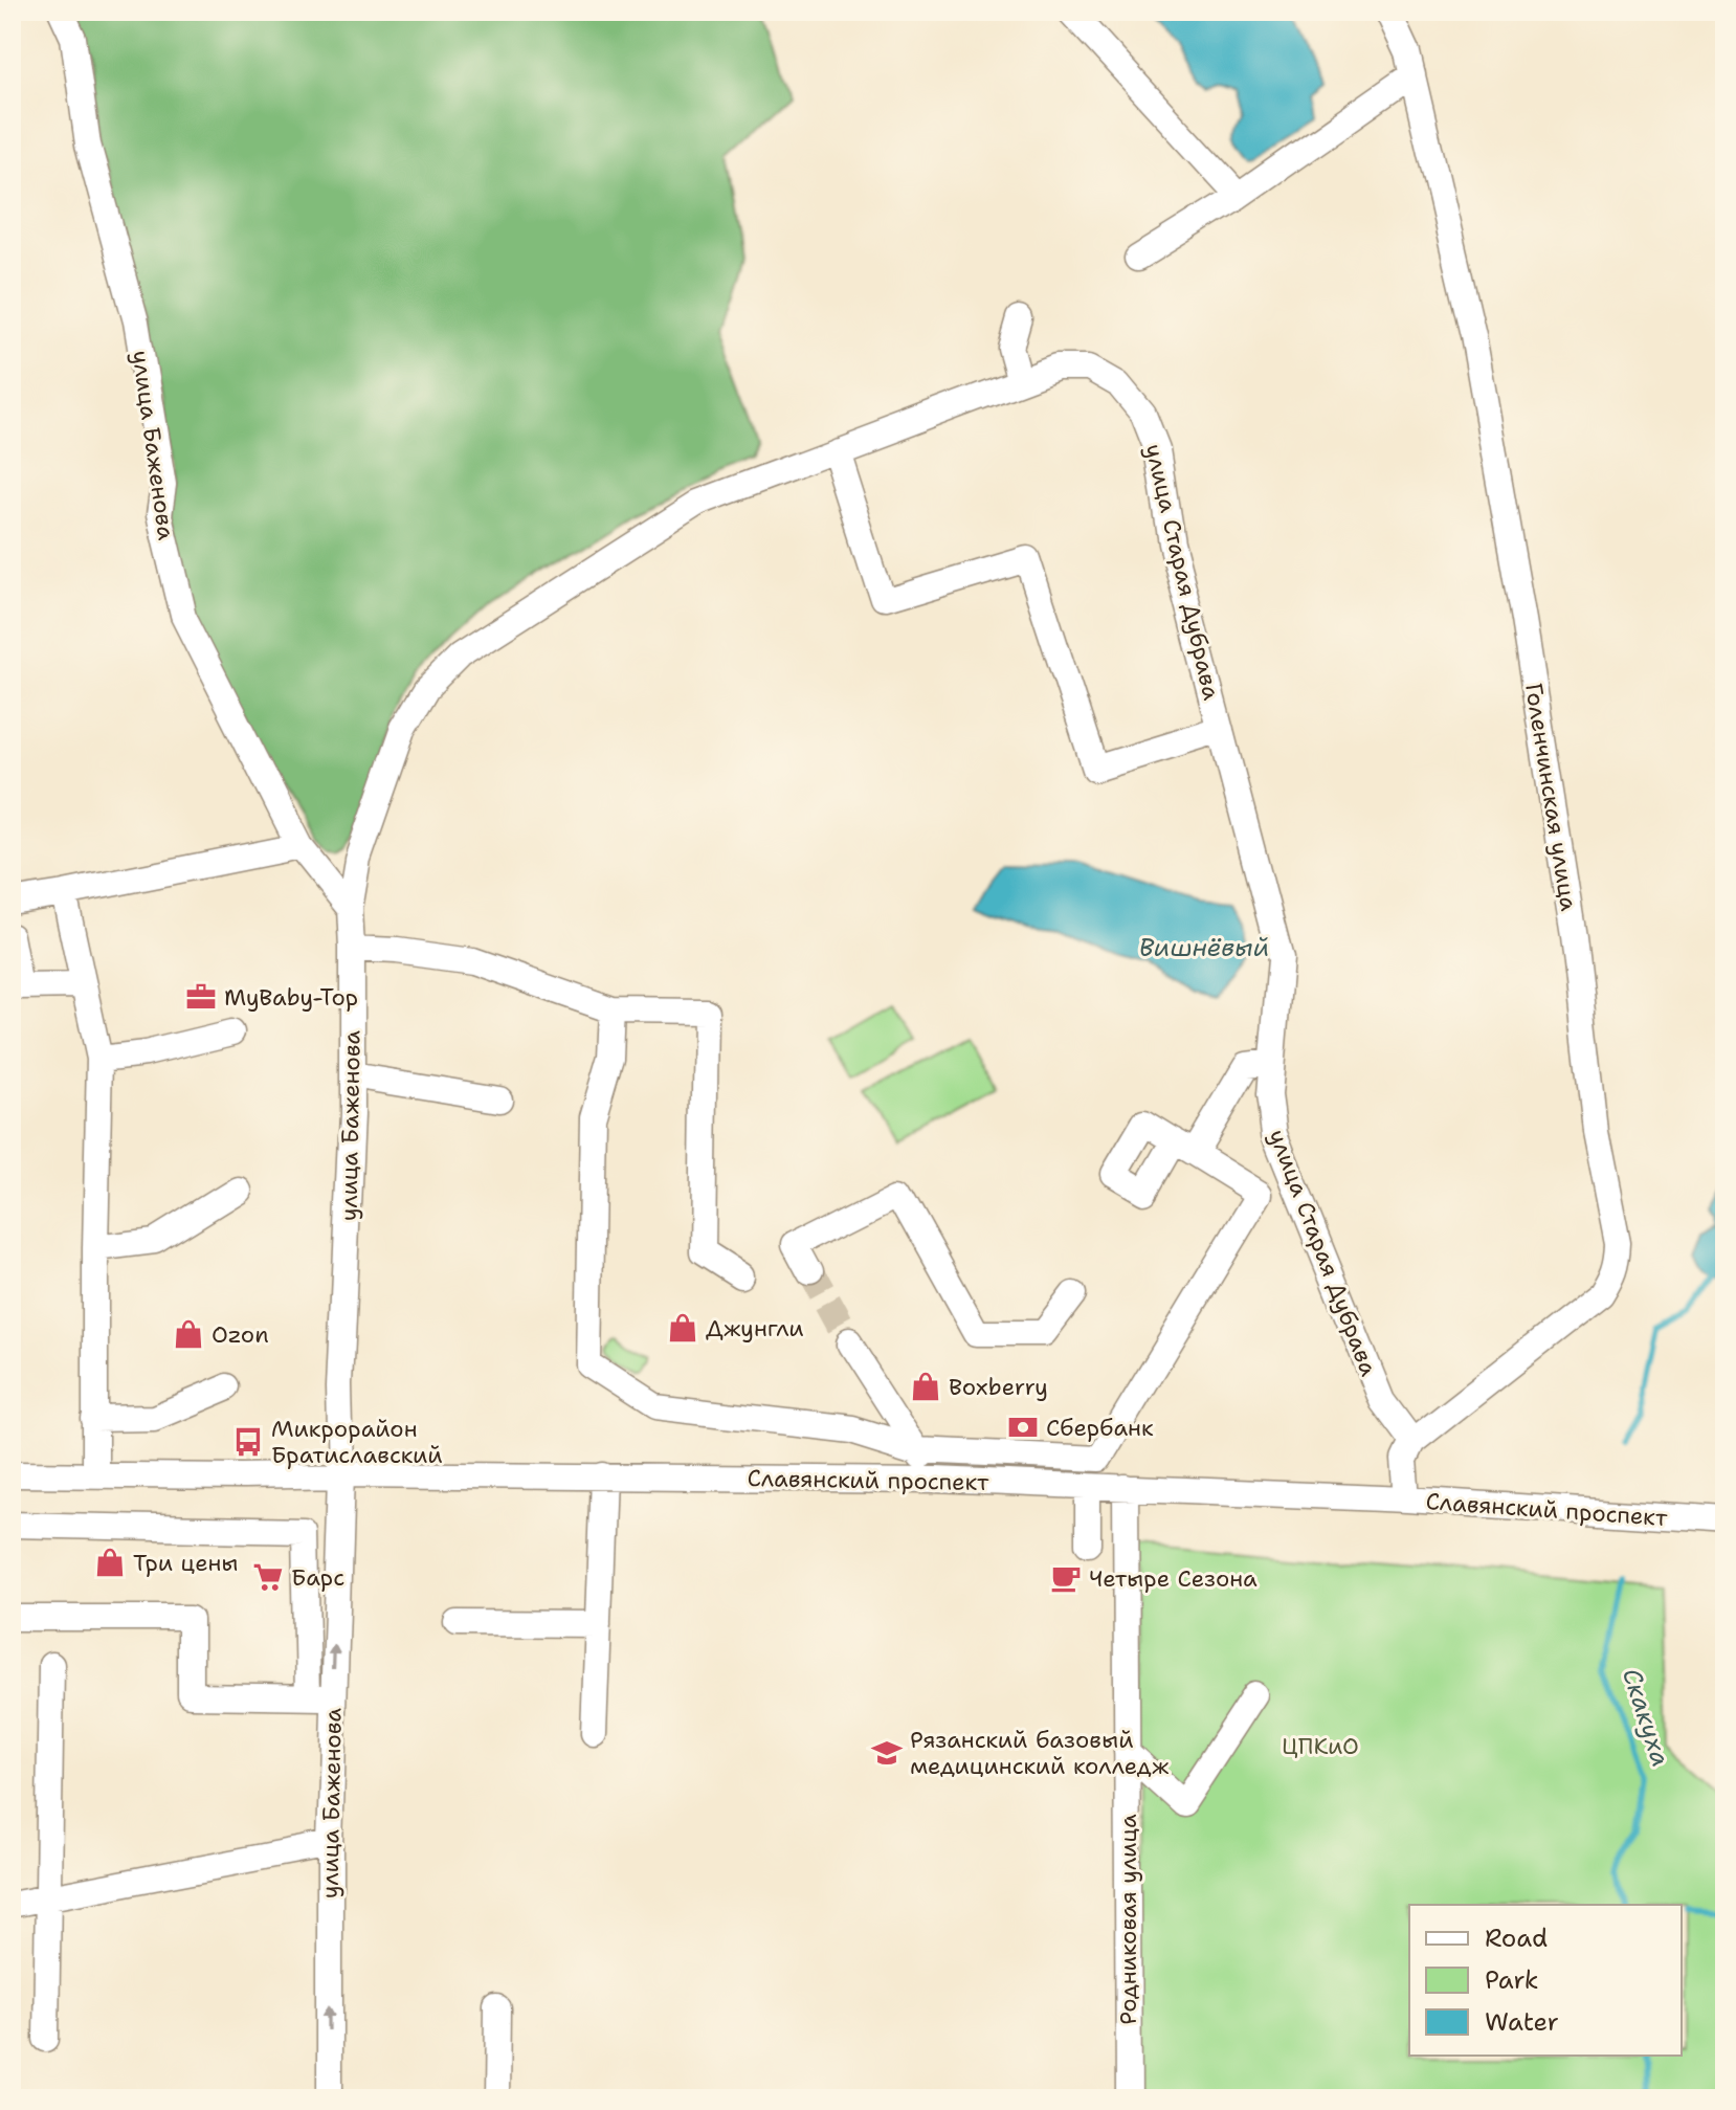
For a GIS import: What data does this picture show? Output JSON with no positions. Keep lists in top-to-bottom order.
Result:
{
  "streets": {
    "street": [
      "улица Баженова",
      "улица Старая Дубрава",
      "Голенчинская улица",
      "Славянский проспект",
      "Родниковая улица"
    ]
  },
  "crossings": [
    ["улица Баженова", "улица Старая Дубрава"],
    ["улица Баженова", "Славянский проспект"],
    ["улица Старая Дубрава", "Голенчинская улица"],
    ["Славянский проспект", "Родниковая улица"]
  ],
  "water": ["Вишнёвый", "Скакуха"],
  "parks": ["ЦПКиО"],
  "places": {
    "office": ["MyBaby-Top"],
    "shop": [
      "Джунгли",
      "Ozon",
      "Boxberry",
      "Три цены"
    ],
    "bank": ["Сбербанк"],
    "bus stop": ["Микрорайон Братиславский"],
    "supermarket": ["Барс"],
    "cafe": ["Четыре Сезона"],
    "school or university": ["Рязанский базовый медицинский колледж"]
  },
  "legend": ["Road", "Park", "Water"]
}
